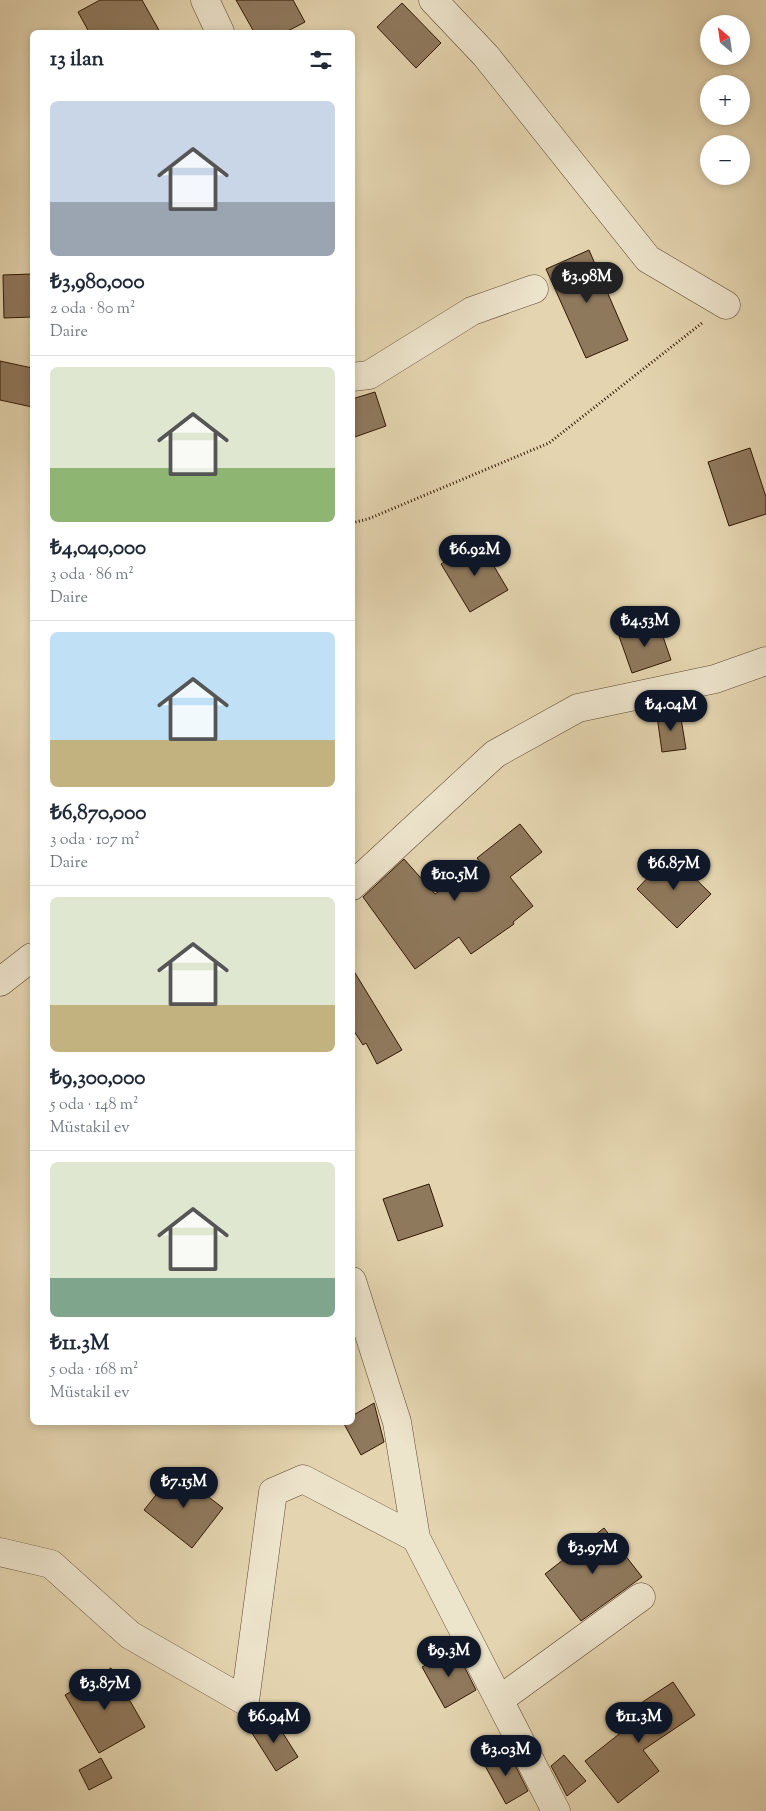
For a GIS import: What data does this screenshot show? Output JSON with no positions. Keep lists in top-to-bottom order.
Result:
{
  "north": "top left",
  "page": {
    "map_buttons": ["+", "−"],
    "heading": "13 ilan",
    "list": [
      {
        "name": "₺3,980,000",
        "note": "2 oda · 80 m² · Daire"
      },
      {
        "name": "₺4,040,000",
        "note": "3 oda · 86 m² · Daire"
      },
      {
        "name": "₺6,870,000",
        "note": "3 oda · 107 m² · Daire"
      },
      {
        "name": "₺9,300,000",
        "note": "5 oda · 148 m² · Müstakil ev"
      },
      {
        "name": "₺11.3M",
        "note": "5 oda · 168 m² · Müstakil ev"
      }
    ],
    "price": [
      "₺3.98M",
      "₺6.92M",
      "₺4.53M",
      "₺4.04M",
      "₺6.87M",
      "₺10.5M",
      "₺7.15M",
      "₺3.97M",
      "₺9.3M",
      "₺3.87M",
      "₺6.94M",
      "₺11.3M",
      "₺3.03M"
    ]
  }
}
